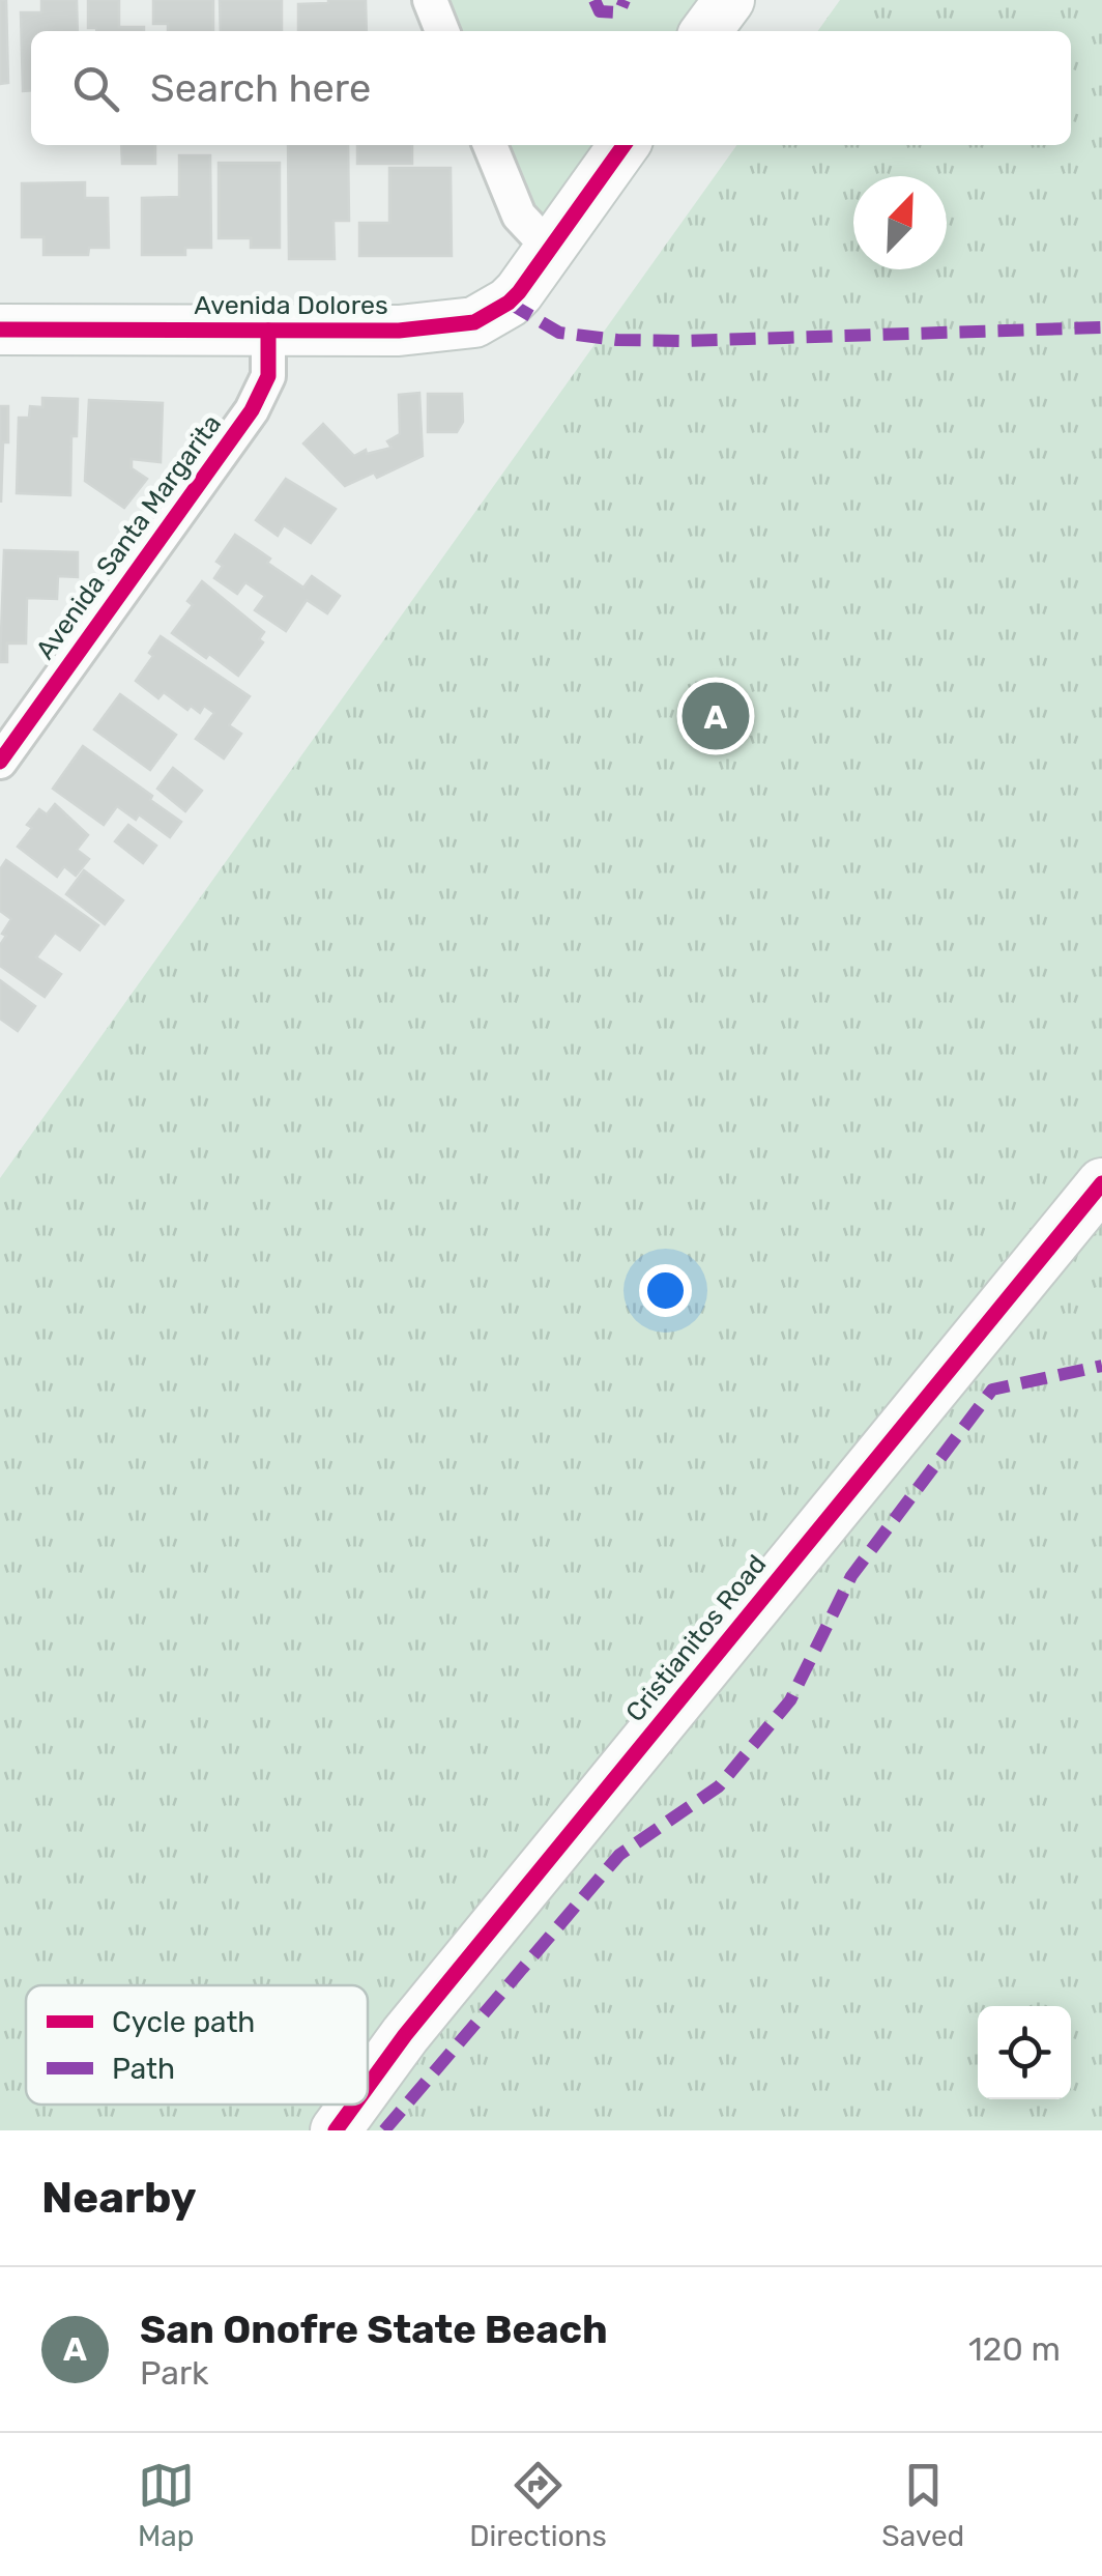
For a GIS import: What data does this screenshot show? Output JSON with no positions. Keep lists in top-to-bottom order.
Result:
{
  "streets": {
    "street": ["Avenida Dolores", "Avenida Santa Margarita", "Cristianitos Road"]
  },
  "crossings": [
    ["Avenida Dolores", "Avenida Santa Margarita"]
  ],
  "legend": ["Cycle path", "Path"],
  "north": "top right",
  "page": {
    "search": "Search here",
    "pins": "A",
    "heading": "Nearby",
    "list": [
      {
        "mark": "A",
        "name": "San Onofre State Beach",
        "note": "Park",
        "value": "120 m"
      }
    ],
    "nav": ["Map", "Directions", "Saved"]
  }
}
